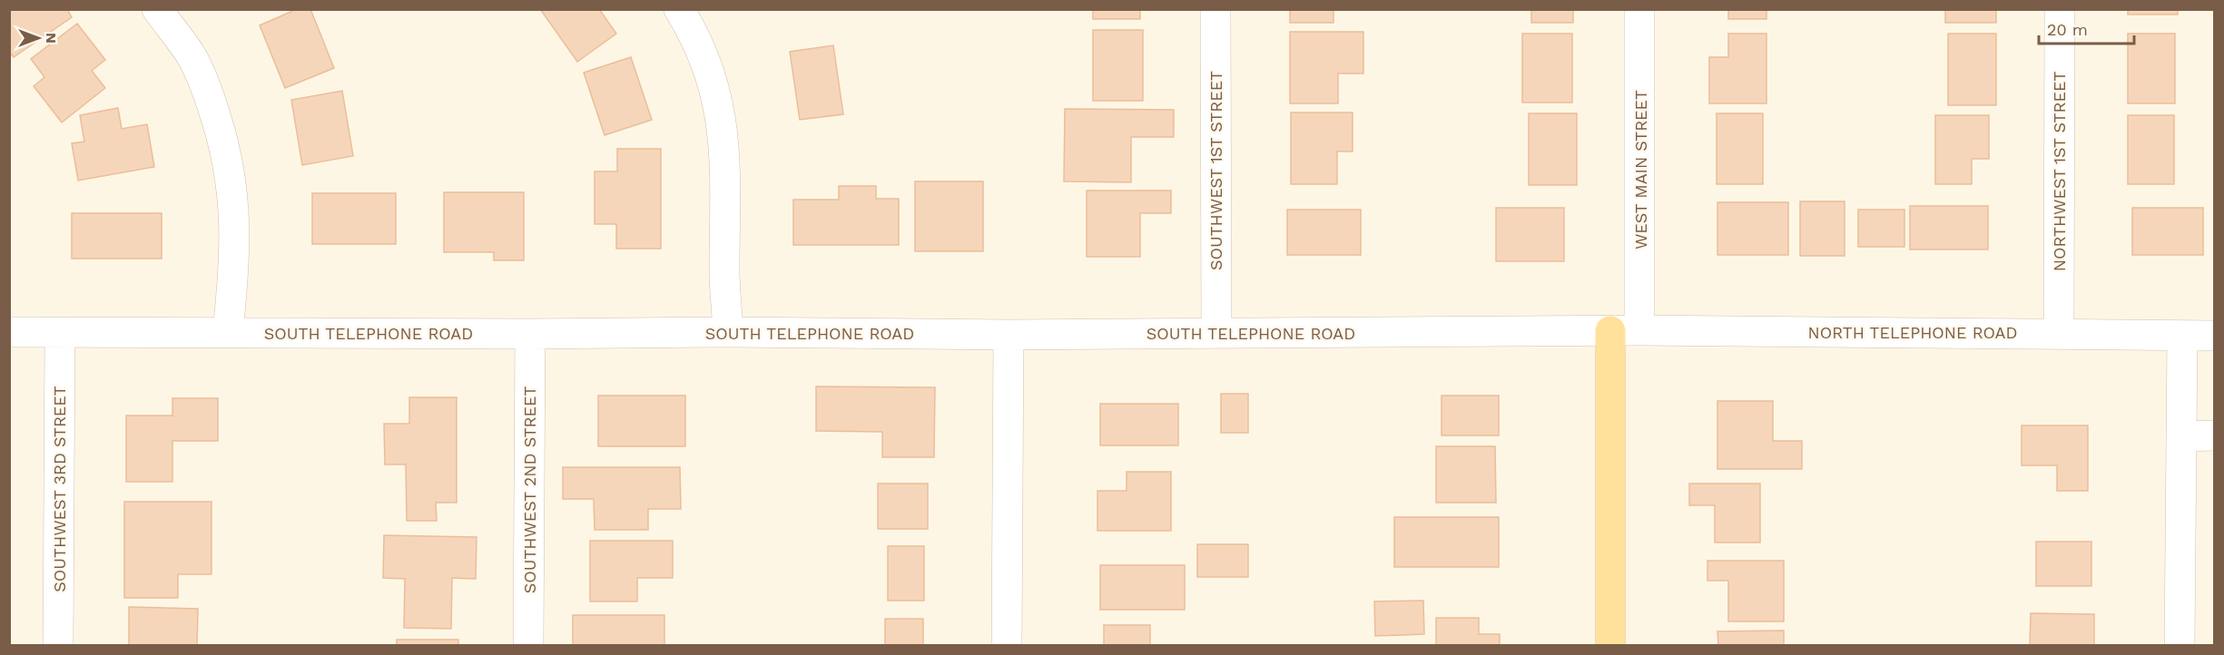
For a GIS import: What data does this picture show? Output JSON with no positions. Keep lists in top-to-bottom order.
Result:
{
  "streets": {
    "street": [
      "WEST MAIN STREET",
      "SOUTHWEST 1ST STREET",
      "NORTHWEST 1ST STREET",
      "NORTH TELEPHONE ROAD",
      "SOUTH TELEPHONE ROAD",
      "SOUTHWEST 3RD STREET",
      "SOUTHWEST 2ND STREET"
    ]
  },
  "crossings": [
    ["WEST MAIN STREET", "NORTH TELEPHONE ROAD"],
    ["SOUTHWEST 1ST STREET", "SOUTH TELEPHONE ROAD"],
    ["NORTHWEST 1ST STREET", "NORTH TELEPHONE ROAD"],
    ["NORTH TELEPHONE ROAD", "SOUTH TELEPHONE ROAD"],
    ["SOUTH TELEPHONE ROAD", "SOUTHWEST 3RD STREET"],
    ["SOUTH TELEPHONE ROAD", "SOUTHWEST 2ND STREET"]
  ],
  "scale_bar": "20 m",
  "north": "right"
}
